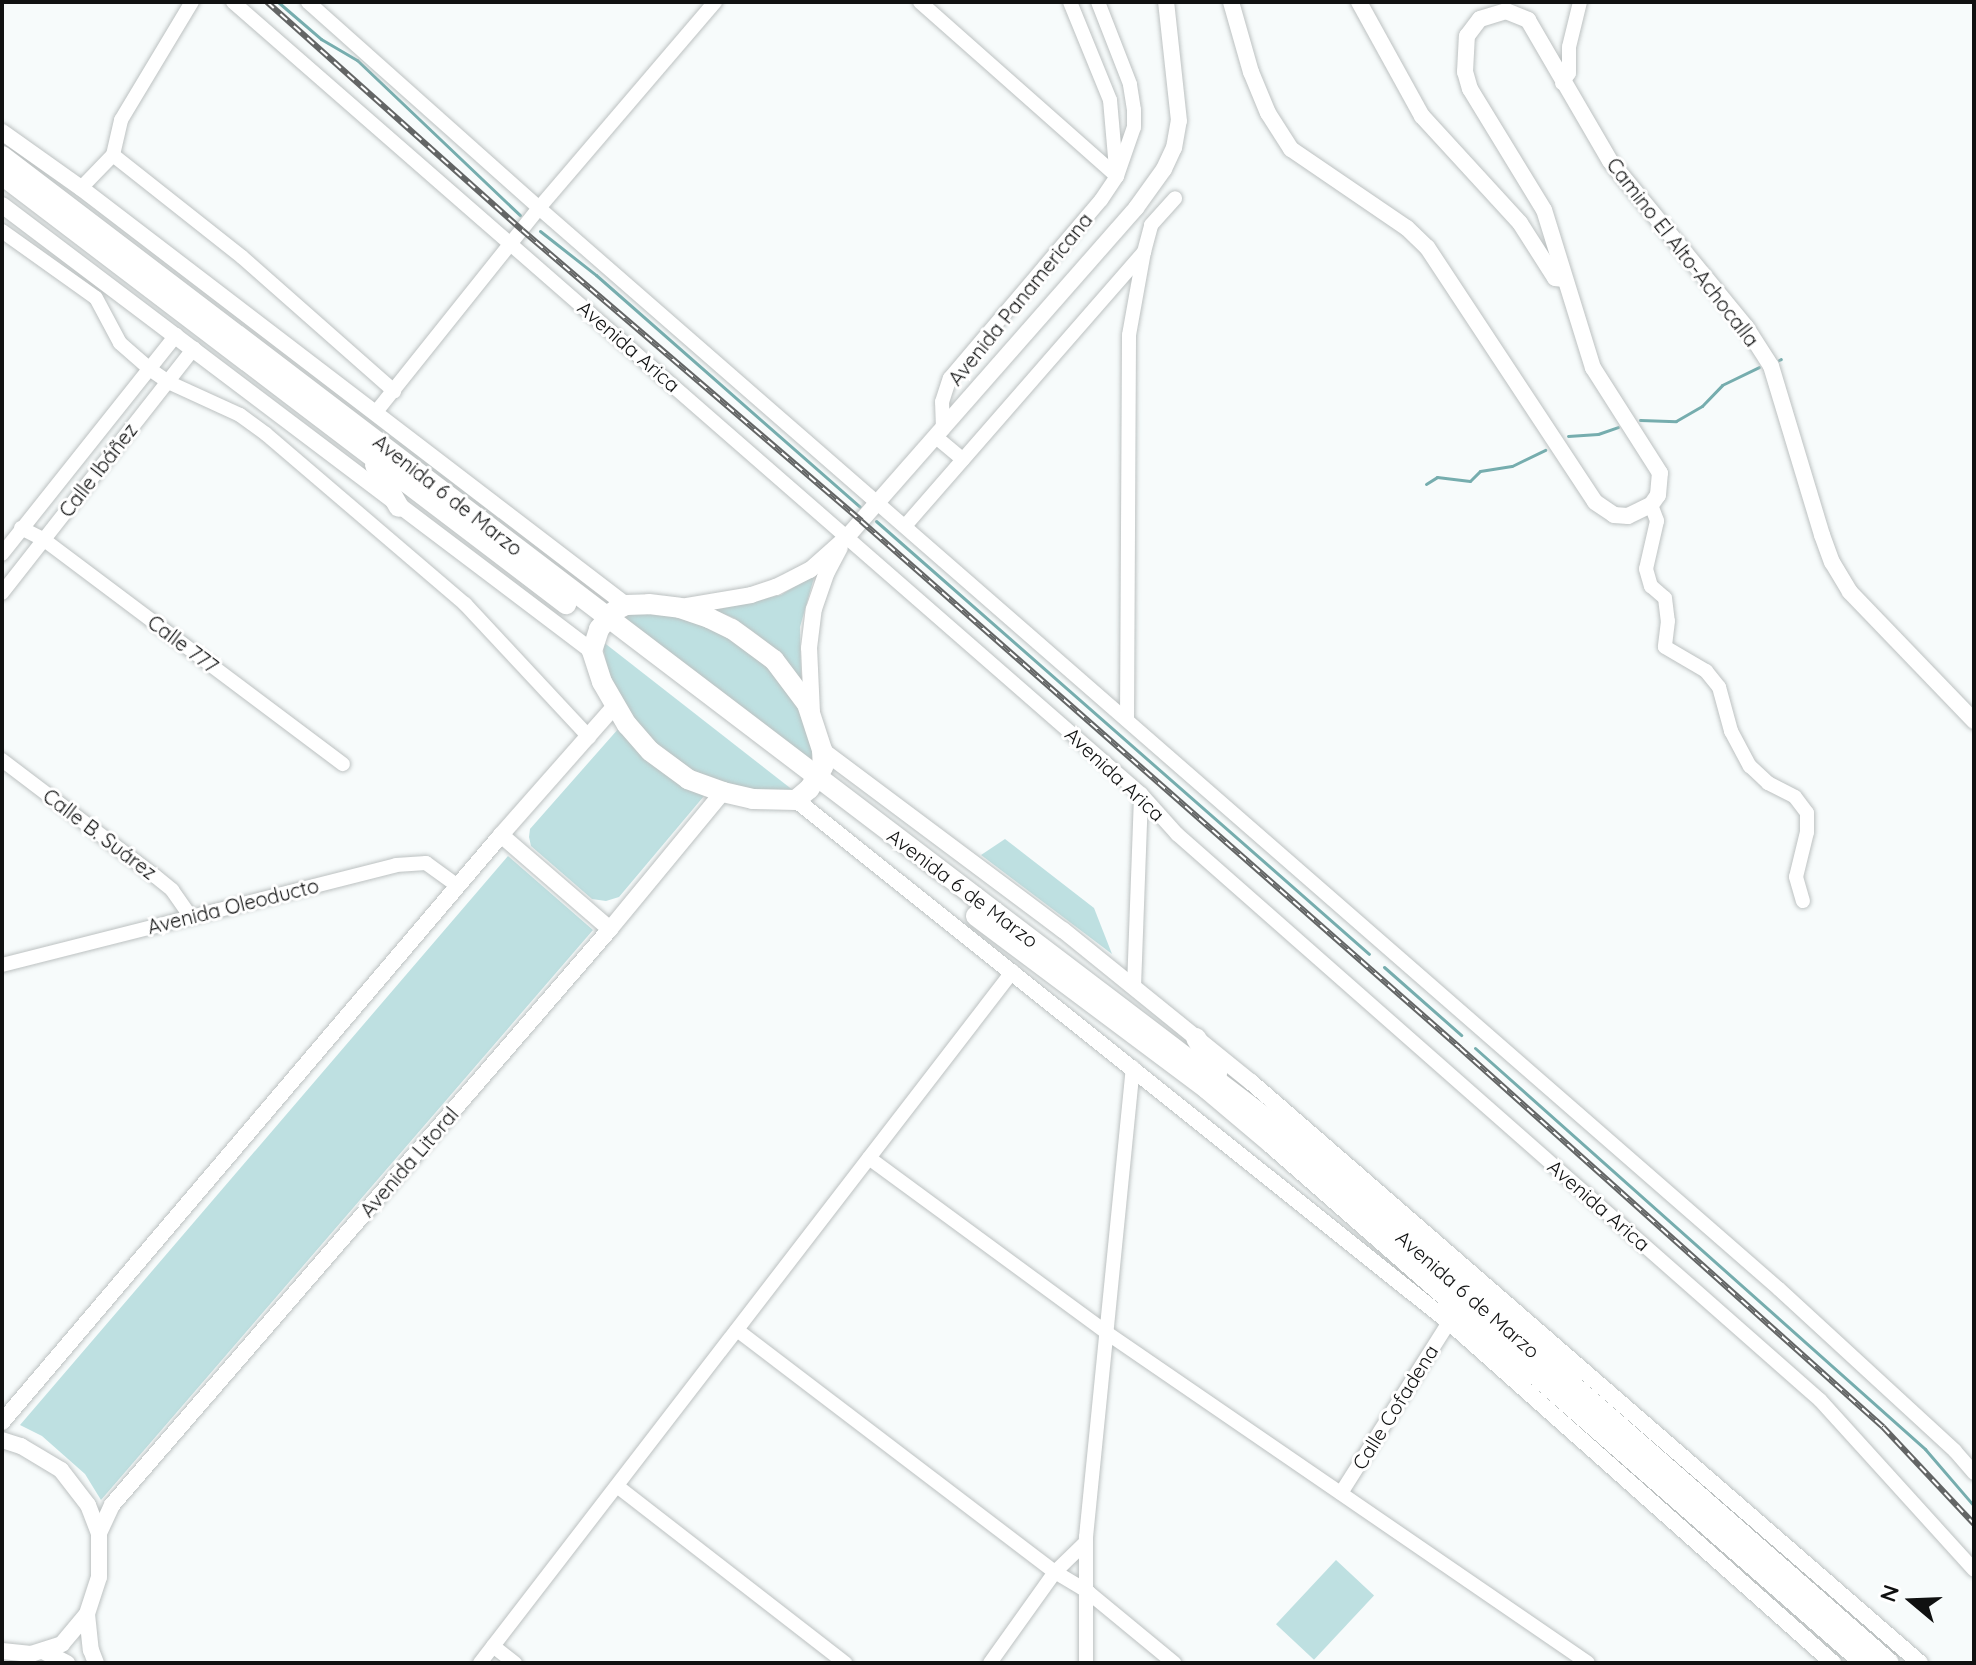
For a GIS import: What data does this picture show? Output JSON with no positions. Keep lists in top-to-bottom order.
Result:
{
  "streets": {
    "highway": ["Avenida 6 de Marzo"],
    "main road": ["Camino El Alto-Achocalla", "Avenida Litoral"],
    "street": [
      "Avenida Panamericana",
      "Avenida Arica",
      "Calle Ibáñez",
      "Calle 777",
      "Calle B. Suárez",
      "Avenida Oleoducto",
      "Calle Cofadena"
    ]
  },
  "crossings": [
    ["Calle Ibáñez", "Avenida 6 de Marzo"],
    ["Calle Ibáñez", "Calle 777"],
    ["Avenida 6 de Marzo", "Calle Cofadena"],
    ["Calle B. Suárez", "Avenida Oleoducto"]
  ],
  "north": "left"
}
